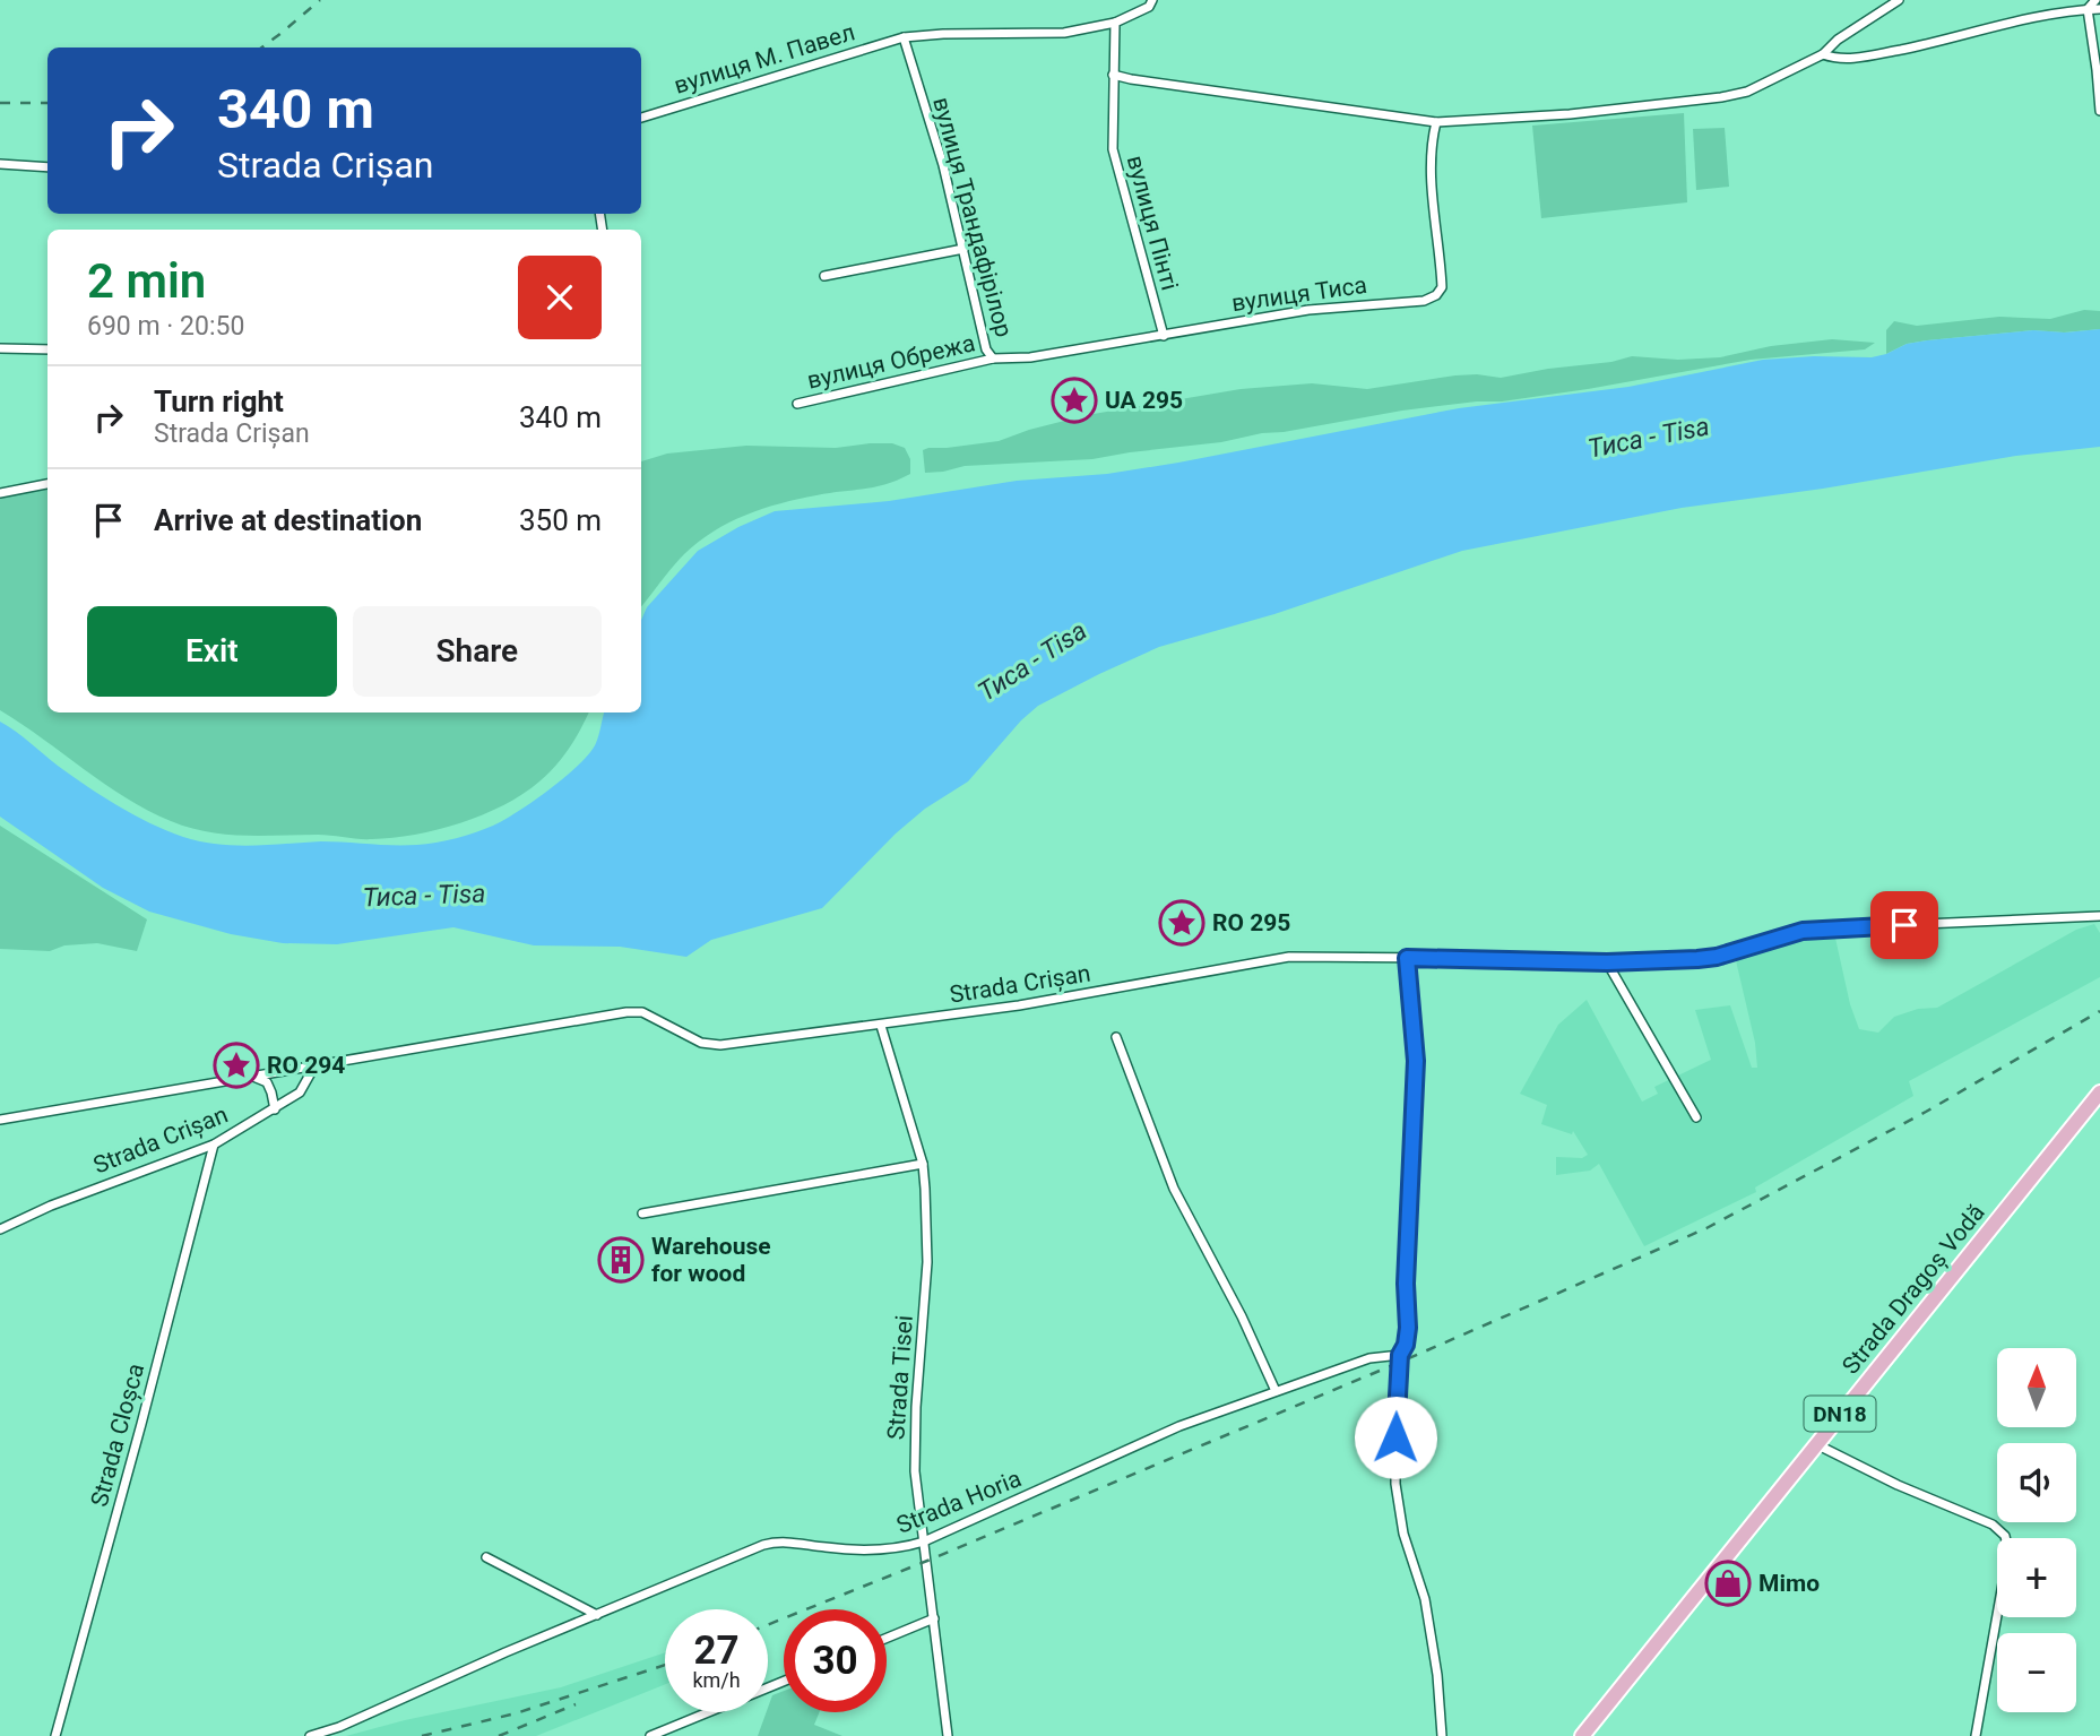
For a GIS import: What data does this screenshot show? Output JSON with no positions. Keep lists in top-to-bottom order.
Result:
{
  "streets": {
    "main road": ["Strada Dragoș Vodă", "DN18"],
    "street": [
      "вулиця М. Павел",
      "вулиця Трандафірілор",
      "вулиця Пінті",
      "вулиця Тиса",
      "вулиця Обрежа",
      "Strada Crișan",
      "Strada Tisei",
      "Strada Cloșca",
      "Strada Horia"
    ]
  },
  "crossings": [
    ["вулиця М. Павел", "вулиця Трандафірілор"],
    ["вулиця М. Павел", "вулиця Пінті"],
    ["вулиця Трандафірілор", "вулиця Тиса"],
    ["вулиця Трандафірілор", "вулиця Обрежа"],
    ["вулиця Пінті", "вулиця Тиса"],
    ["вулиця Тиса", "вулиця Обрежа"],
    ["Strada Crișan", "Strada Tisei"],
    ["Strada Crișan", "Strada Cloșca"],
    ["Strada Tisei", "Strada Horia"]
  ],
  "water": ["Тиса - Tisa"],
  "places": {
    "place": ["UA 295", "RO 295", "RO 294"],
    "building": ["Warehouse for wood"],
    "shop": ["Mimo"]
  },
  "north": "top",
  "page": {
    "turn": ["340 m", "Strada Crișan"],
    "heading": ["2 min", "690 m · 20:50"],
    "list": [
      {
        "name": "Turn right",
        "note": "Strada Crișan",
        "value": "340 m"
      },
      {
        "name": "Arrive at destination",
        "value": "350 m"
      }
    ],
    "buttons": ["Exit", "Share"],
    "map_buttons": ["+", "−"],
    "speed": "27 km/h",
    "limit": "30"
  }
}
